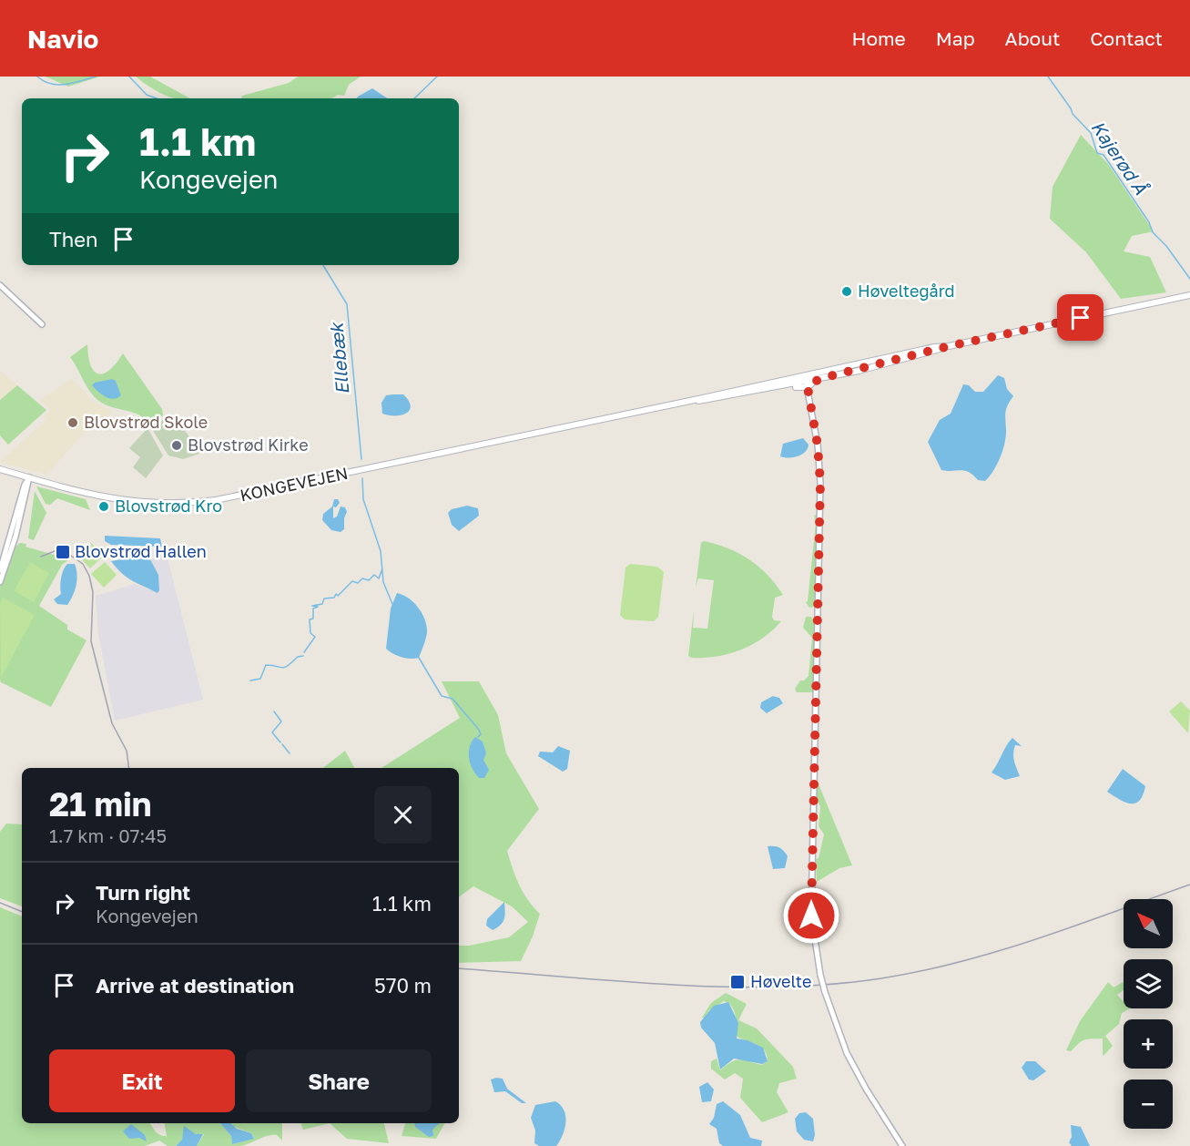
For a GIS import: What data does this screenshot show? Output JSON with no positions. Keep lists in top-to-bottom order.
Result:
{
  "streets": {
    "main road": ["KONGEVEJEN"]
  },
  "water": ["Kajerød Å", "Ellebæk"],
  "places": {
    "other": [
      "Høveltegård",
      "Blovstrød Skole",
      "Blovstrød Kirke",
      "Blovstrød Kro"
    ],
    "transit": ["Blovstrød Hallen", "Høvelte"]
  },
  "north": "top left",
  "page": {
    "header": "Navio",
    "nav": [
      "Home",
      "Map",
      "About",
      "Contact"
    ],
    "turn": ["1.1 km", "Kongevejen"],
    "then": "Then",
    "heading": ["21 min", "1.7 km · 07:45"],
    "list": [
      {
        "name": "Turn right",
        "note": "Kongevejen",
        "value": "1.1 km"
      },
      {
        "name": "Arrive at destination",
        "value": "570 m"
      }
    ],
    "map_buttons": ["+", "−"],
    "buttons": ["Exit", "Share"]
  }
}
